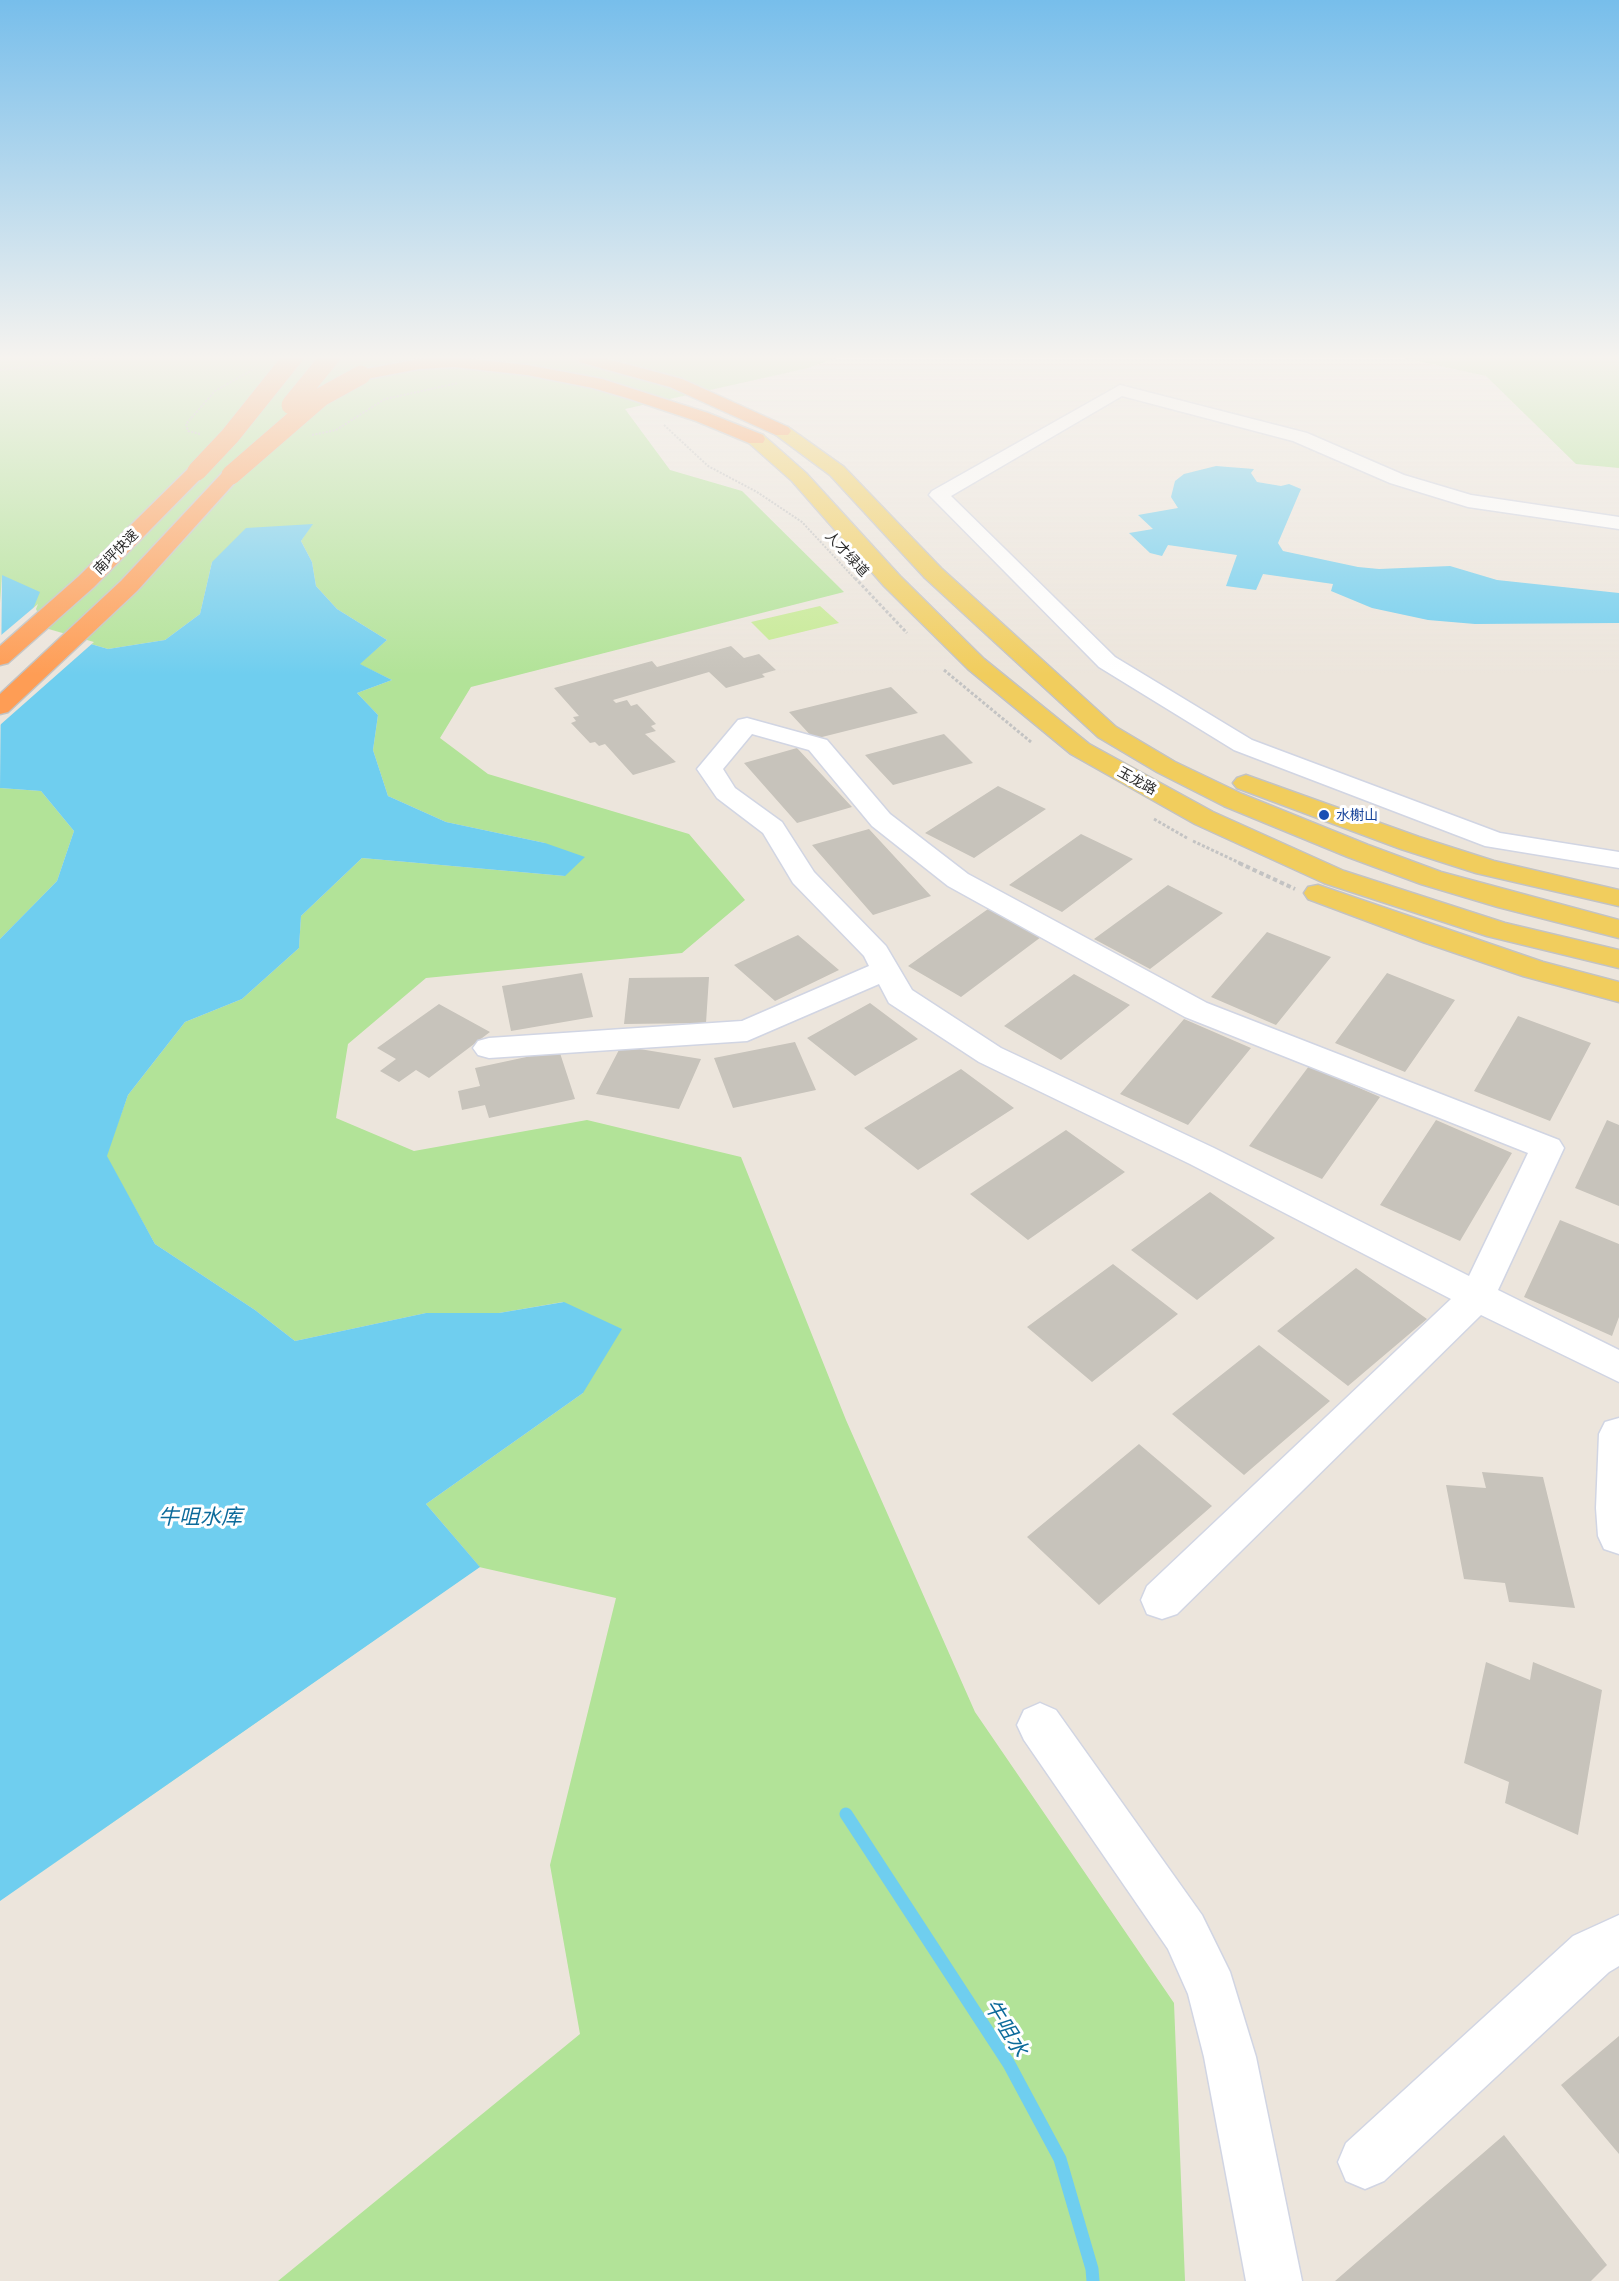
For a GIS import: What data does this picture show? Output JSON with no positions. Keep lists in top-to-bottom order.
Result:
{
  "streets": {
    "highway": ["南坪快速"],
    "main road": ["玉龙路"],
    "path": ["人才绿道"]
  },
  "water": ["牛咀水库", "牛咀水"],
  "places": ["水榭山"]
}
